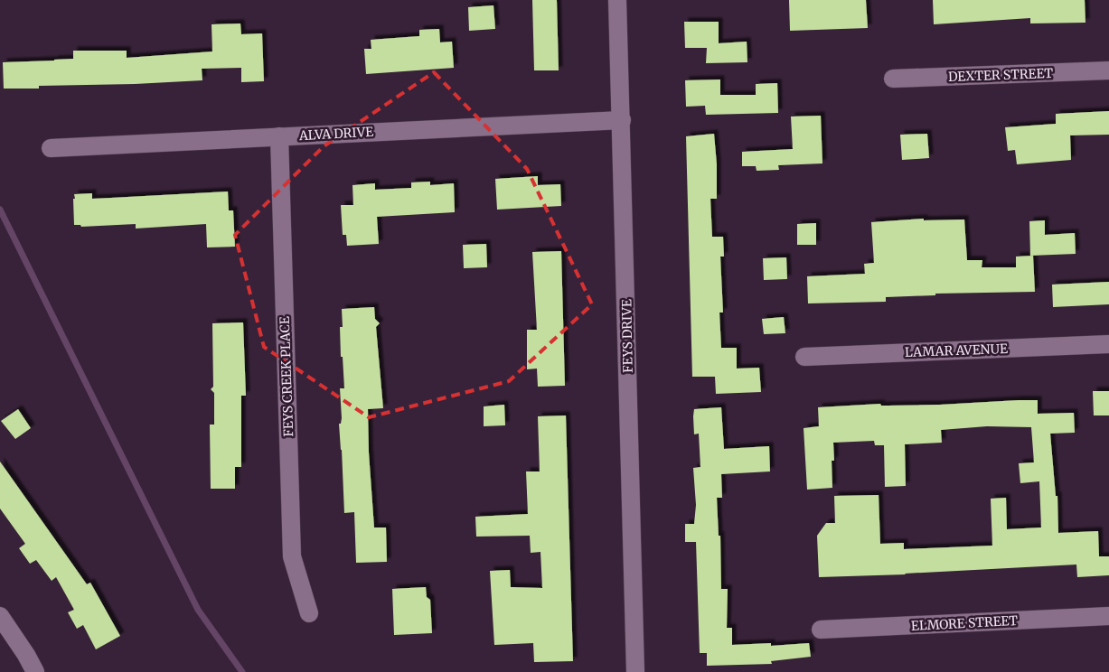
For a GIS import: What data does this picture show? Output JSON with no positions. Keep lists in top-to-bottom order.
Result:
{
  "streets": {
    "street": [
      "DEXTER STREET",
      "ALVA DRIVE",
      "FEYS DRIVE",
      "LAMAR AVENUE",
      "FEYS CREEK PLACE",
      "ELMORE STREET"
    ]
  },
  "crossings": [
    ["ALVA DRIVE", "FEYS DRIVE"],
    ["ALVA DRIVE", "FEYS CREEK PLACE"]
  ]
}
